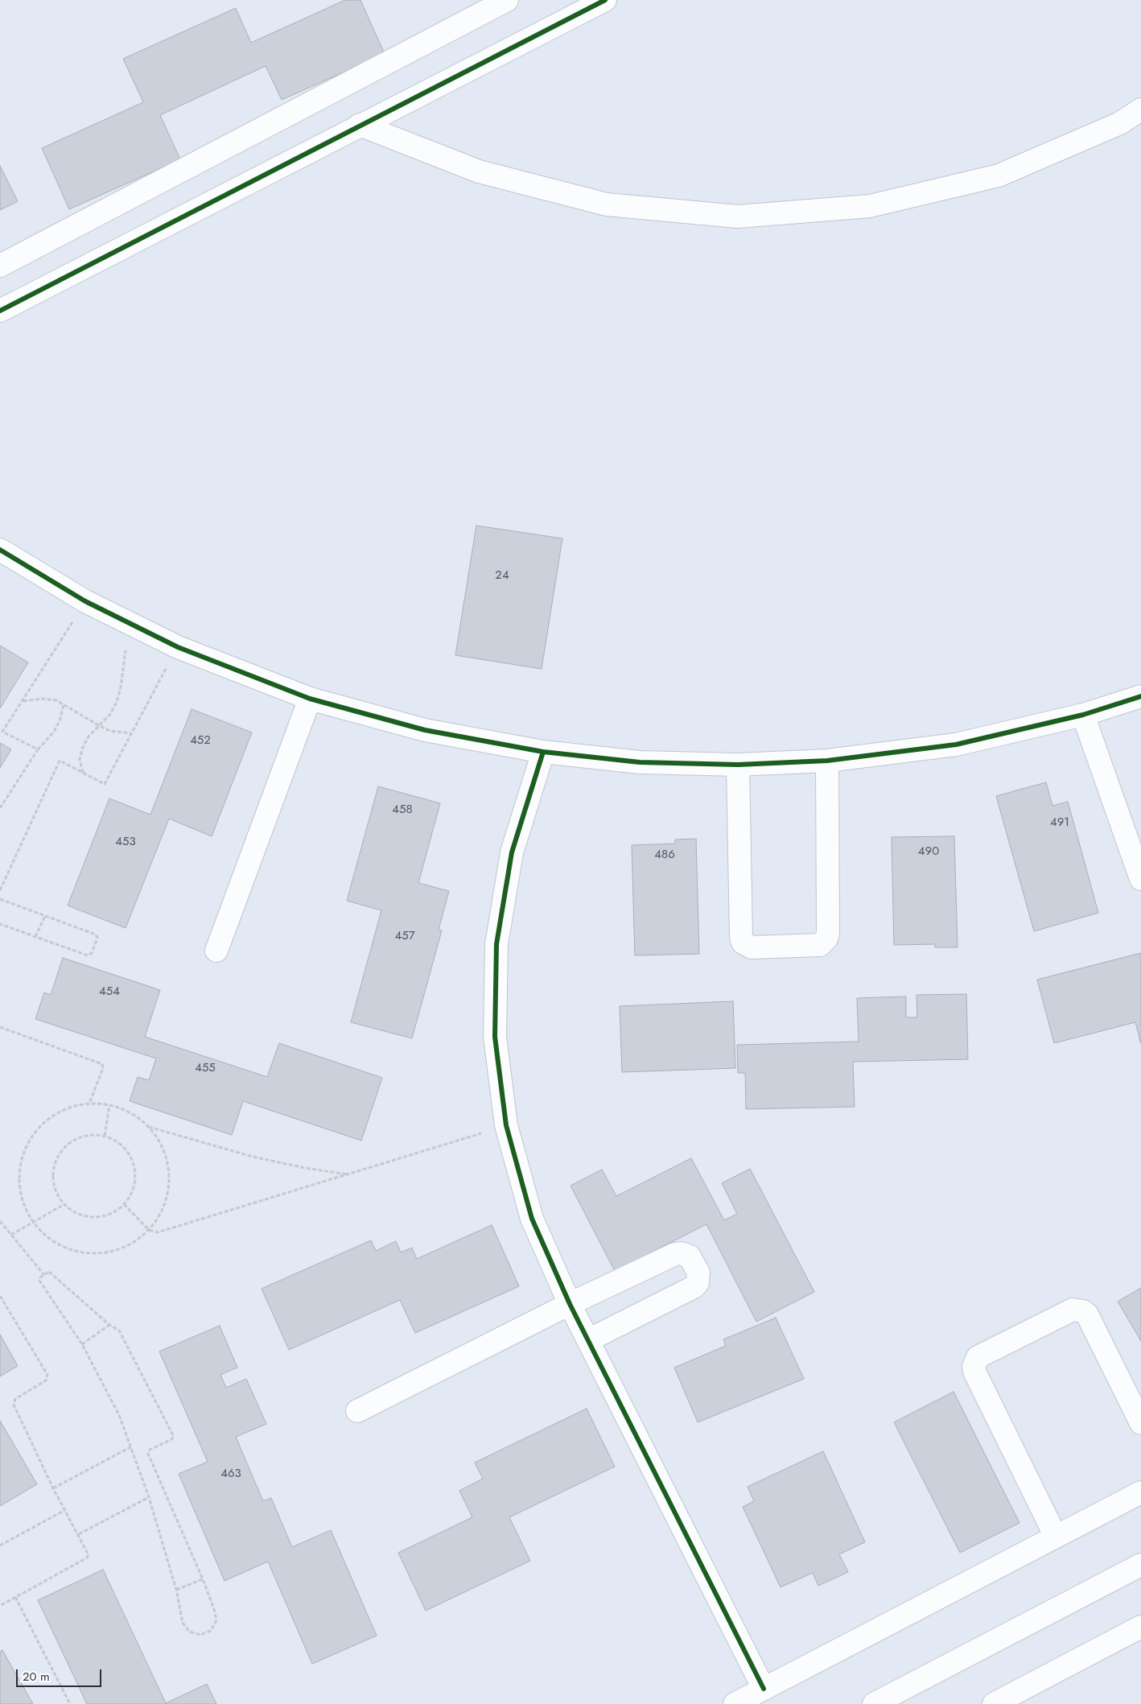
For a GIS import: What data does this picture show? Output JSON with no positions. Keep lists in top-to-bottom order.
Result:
{
  "house_numbers": [
    "24",
    "452",
    "458",
    "491",
    "453",
    "490",
    "486",
    "457",
    "454",
    "455",
    "463"
  ],
  "scale_bar": "20 m"
}
